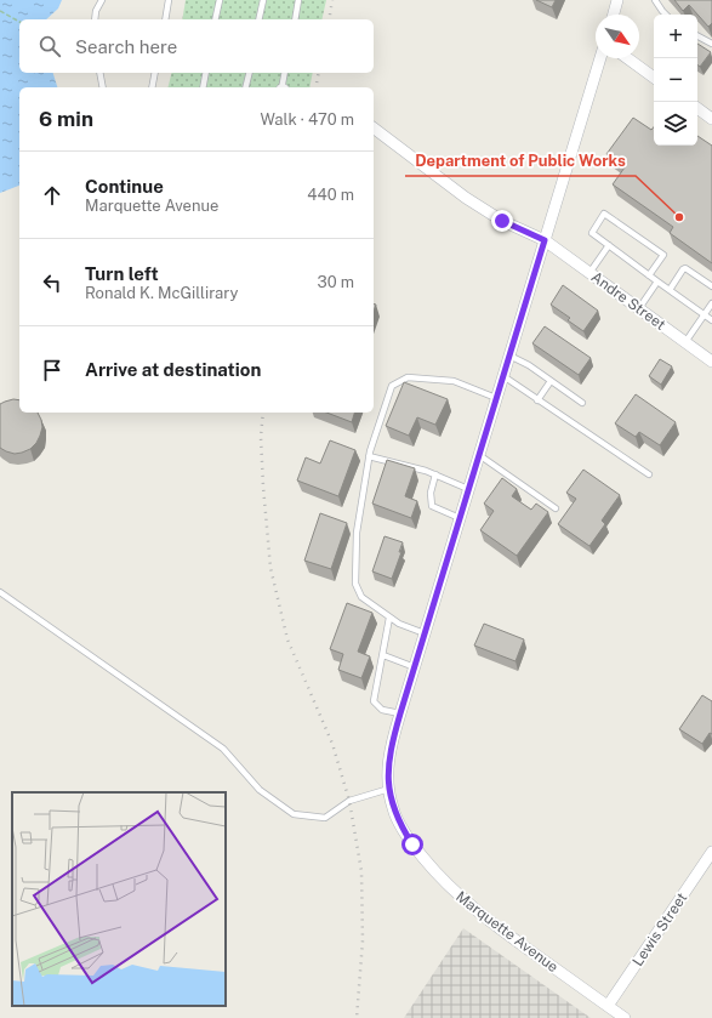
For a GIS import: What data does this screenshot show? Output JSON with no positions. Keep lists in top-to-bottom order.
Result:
{
  "streets": {
    "street": ["Andre Street", "Lewis Street", "Marquette Avenue"]
  },
  "crossings": [
    ["Andre Street", "Marquette Avenue"],
    ["Lewis Street", "Marquette Avenue"]
  ],
  "places": ["Department of Public Works"],
  "north": "bottom right",
  "page": {
    "map_buttons": ["+", "−"],
    "search": "Search here",
    "heading": ["6 min", "Walk · 470 m"],
    "list": [
      ["Continue", "Marquette Avenue", "440 m"],
      ["Turn left", "Ronald K. McGillirary", "30 m"],
      "Arrive at destination"
    ]
  }
}
